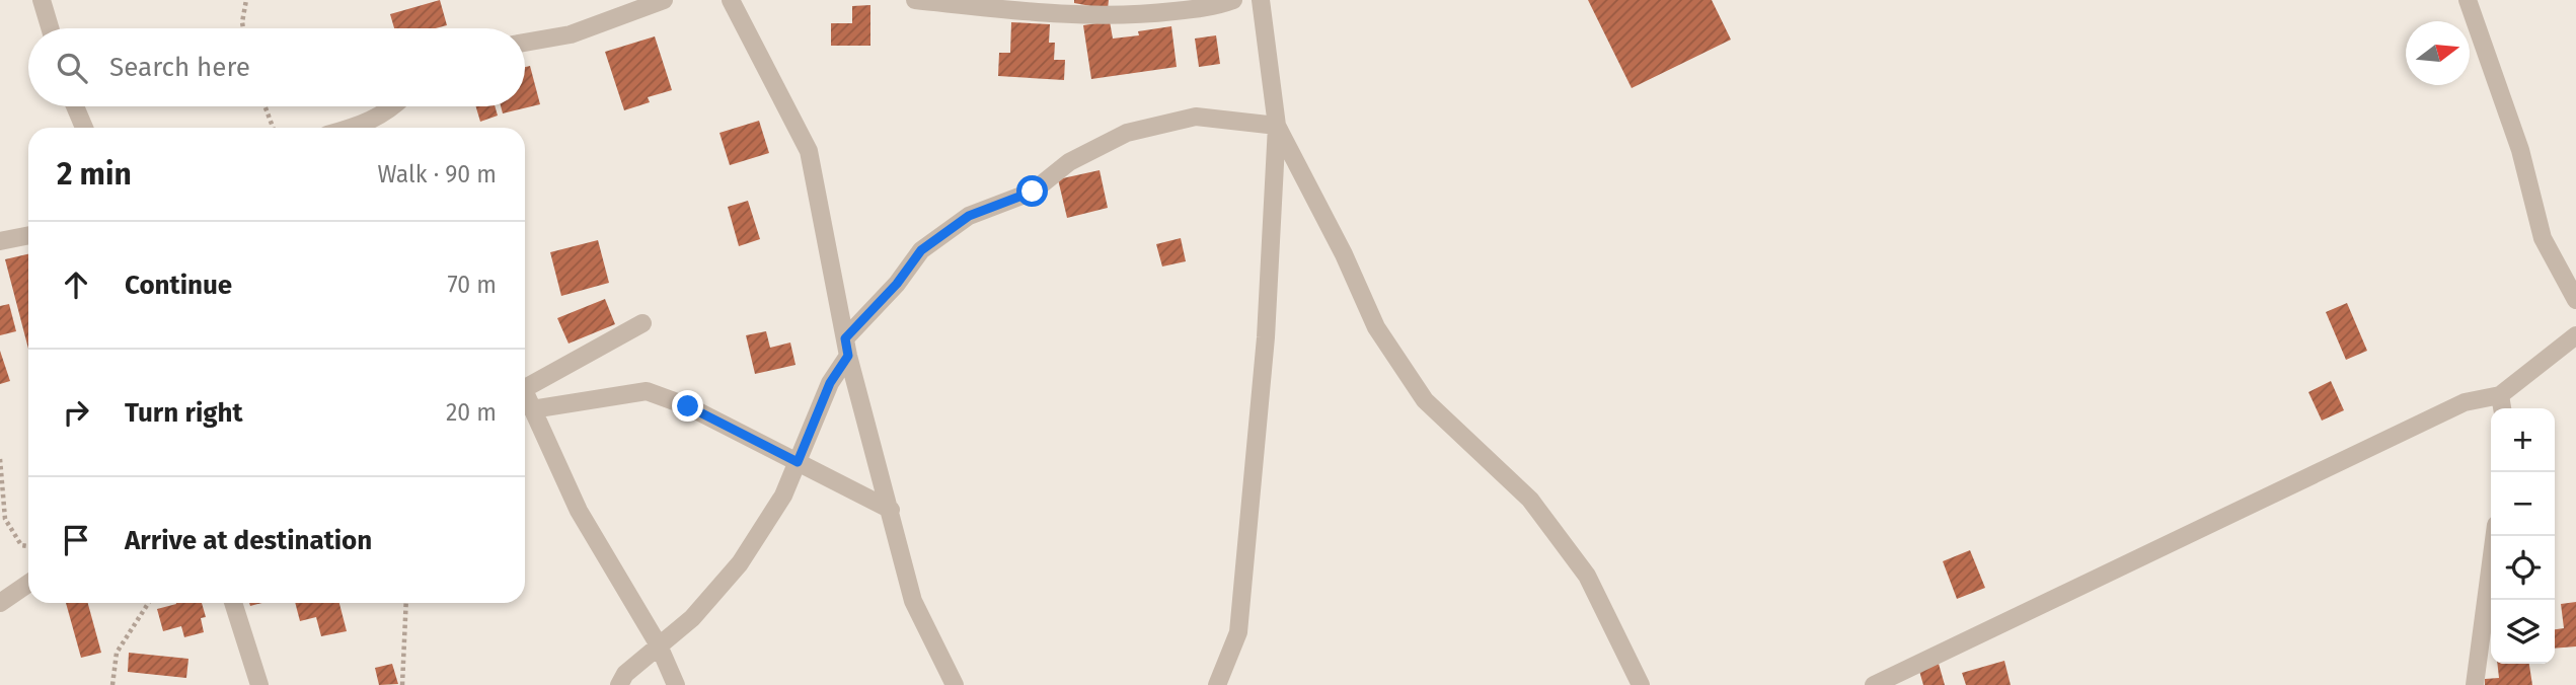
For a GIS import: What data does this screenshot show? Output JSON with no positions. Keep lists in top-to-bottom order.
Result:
{
  "north": "right",
  "page": {
    "search": "Search here",
    "heading": ["2 min", "Walk · 90 m"],
    "list": [
      ["Continue", "70 m"],
      ["Turn right", "20 m"],
      "Arrive at destination"
    ],
    "map_buttons": ["+", "−"]
  }
}
